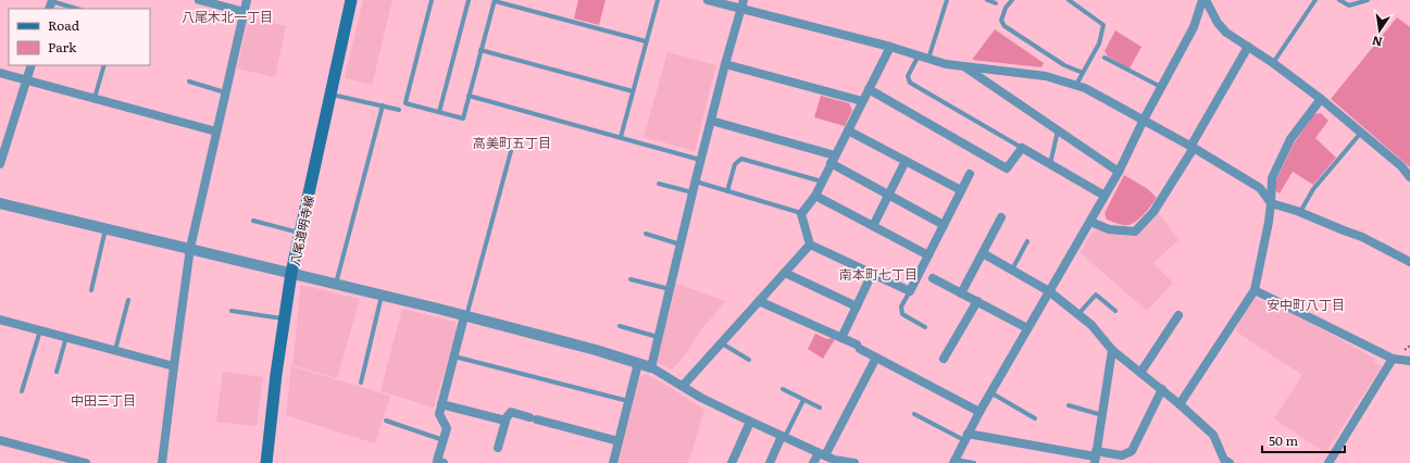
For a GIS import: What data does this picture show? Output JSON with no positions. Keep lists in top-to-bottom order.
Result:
{
  "streets": {
    "main road": ["八尾道明寺線"]
  },
  "districts": [
    "八尾木北一丁目",
    "高美町五丁目",
    "南本町七丁目",
    "安中町八丁目",
    "中田三丁目"
  ],
  "legend": ["Road", "Park"],
  "scale_bar": "50 m",
  "north": "bottom"
}
